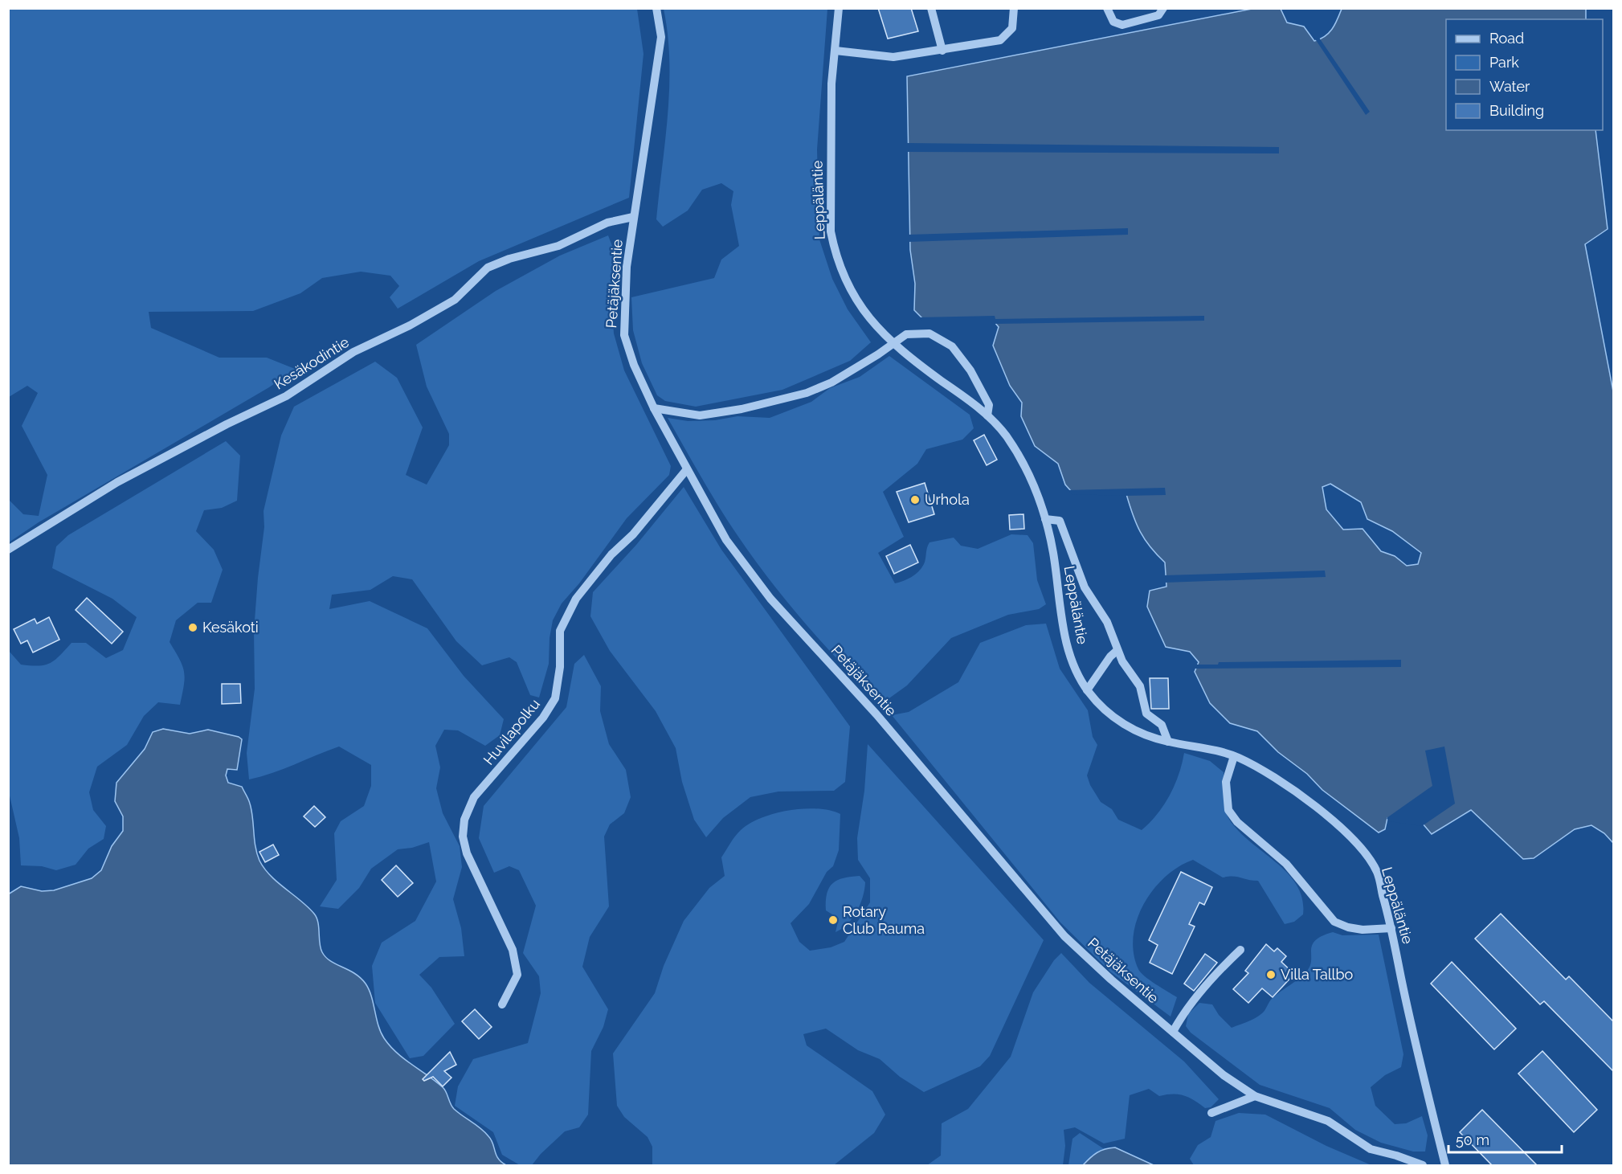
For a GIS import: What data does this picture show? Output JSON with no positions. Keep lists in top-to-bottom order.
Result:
{
  "streets": {
    "street": [
      "Leppäläntie",
      "Petäjäksentie",
      "Kesäkodintie",
      "Huvilapolku"
    ]
  },
  "crossings": [
    ["Petäjäksentie", "Kesäkodintie"],
    ["Petäjäksentie", "Huvilapolku"]
  ],
  "places": [
    "Urhola",
    "Kesäkoti",
    "Rotary Club Rauma",
    "Villa Tallbo"
  ],
  "legend": [
    "Road",
    "Park",
    "Water",
    "Building"
  ],
  "scale_bar": "50 m"
}
